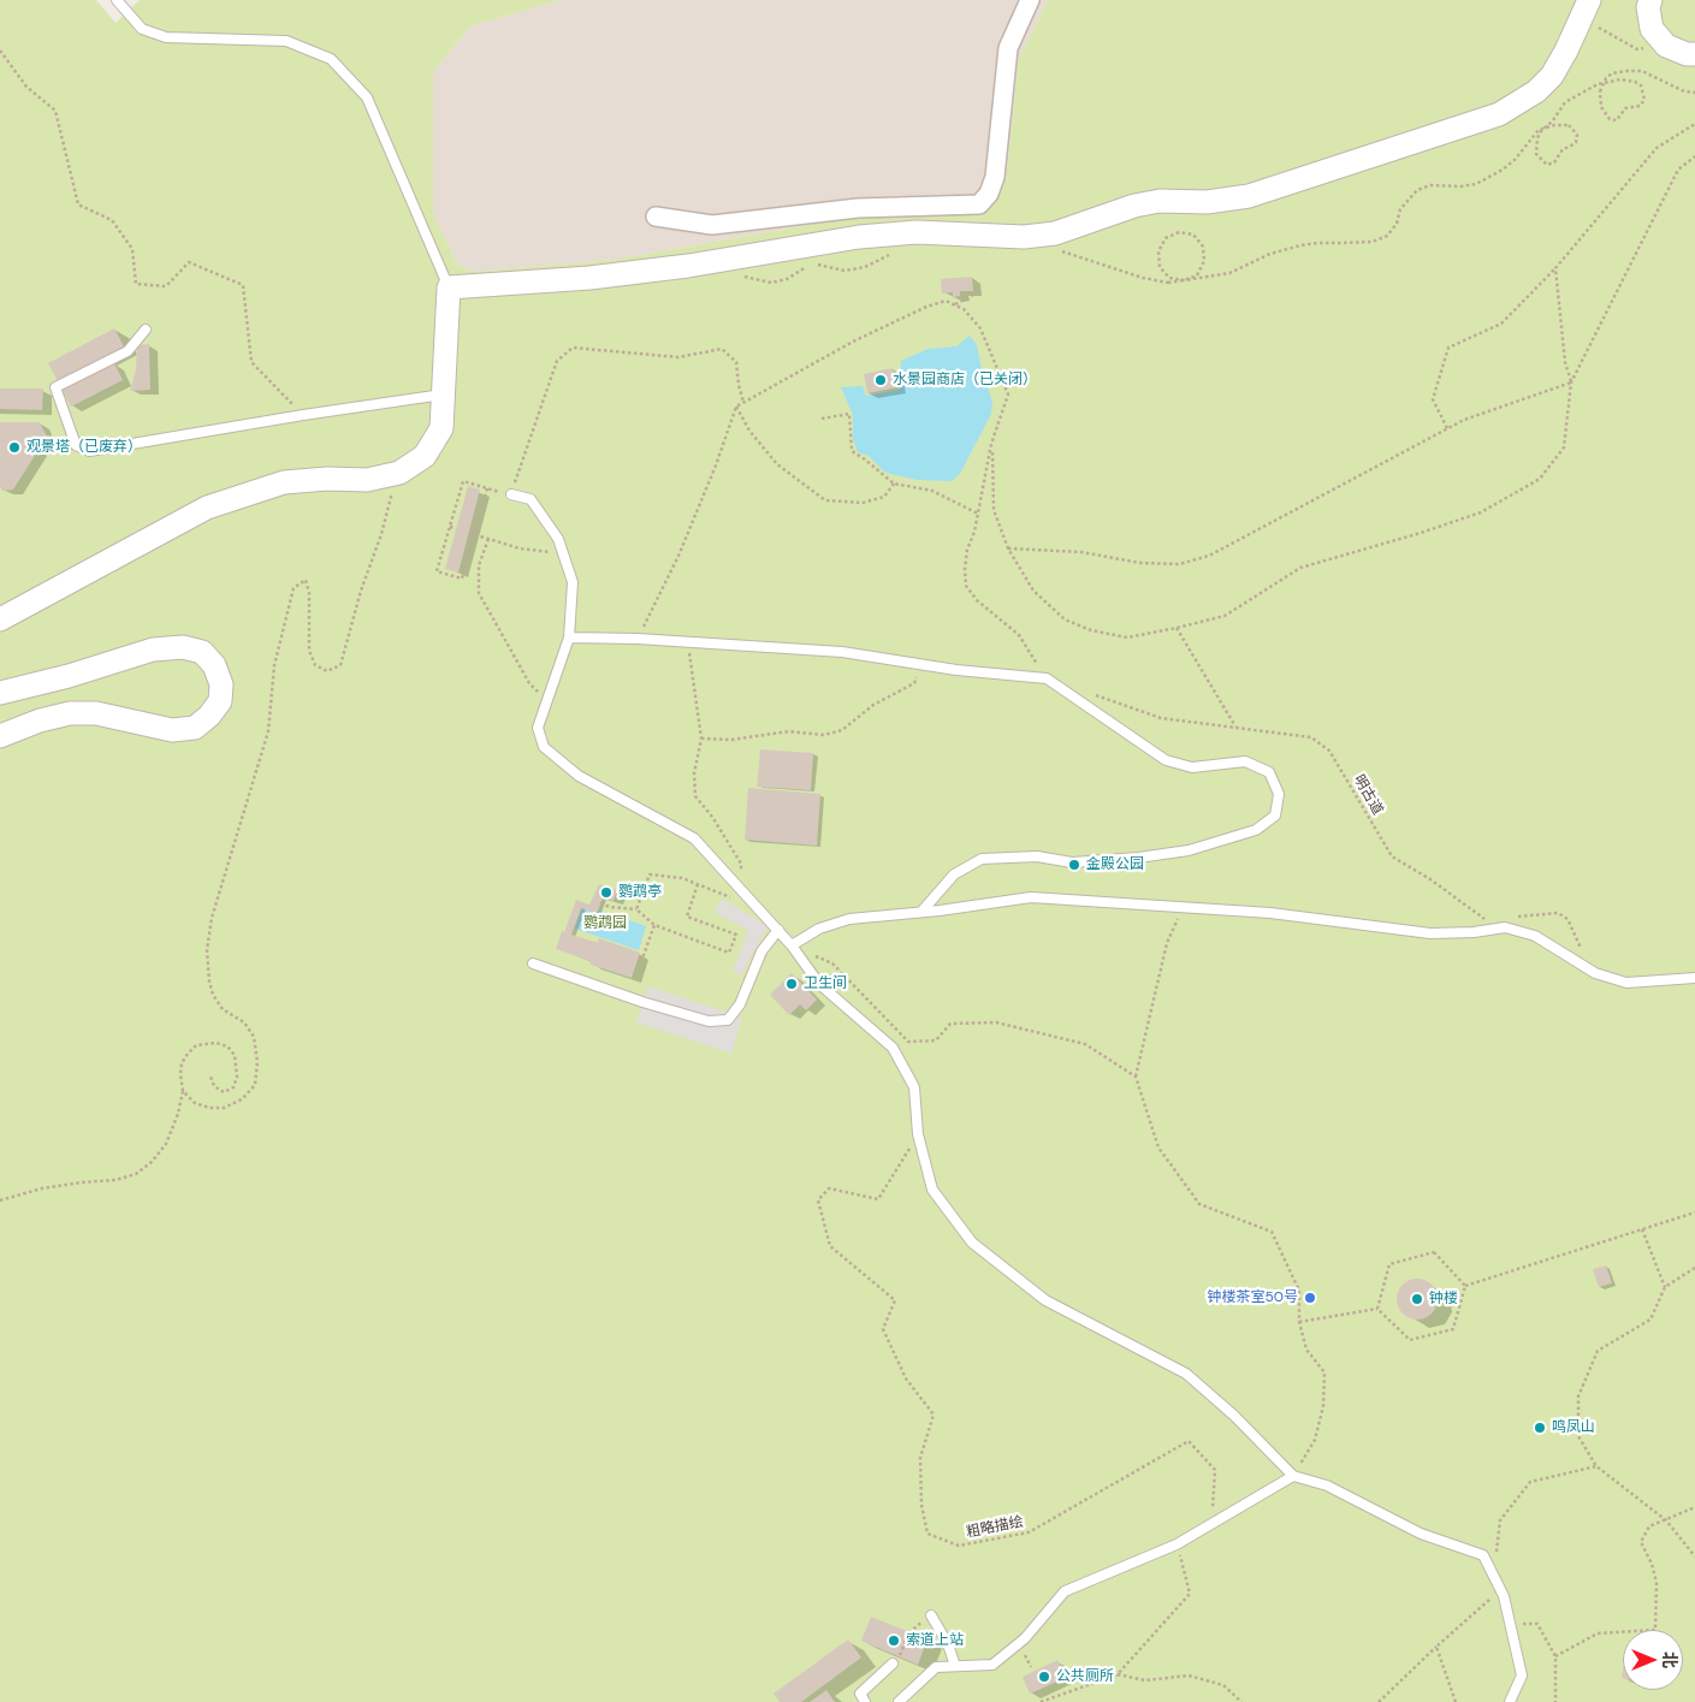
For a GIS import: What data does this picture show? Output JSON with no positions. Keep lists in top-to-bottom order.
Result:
{
  "streets": {
    "path": ["明古道", "粗略描绘"]
  },
  "parks": ["鹦鹉园"],
  "places": [
    "水景园商店（已关闭）",
    "观景塔（已废弃）",
    "金殿公园",
    "鹦鹉亭",
    "卫生间",
    "钟楼茶室50号",
    "钟楼",
    "鸣凤山",
    "索道上站",
    "公共厕所"
  ],
  "north": "right"
}
